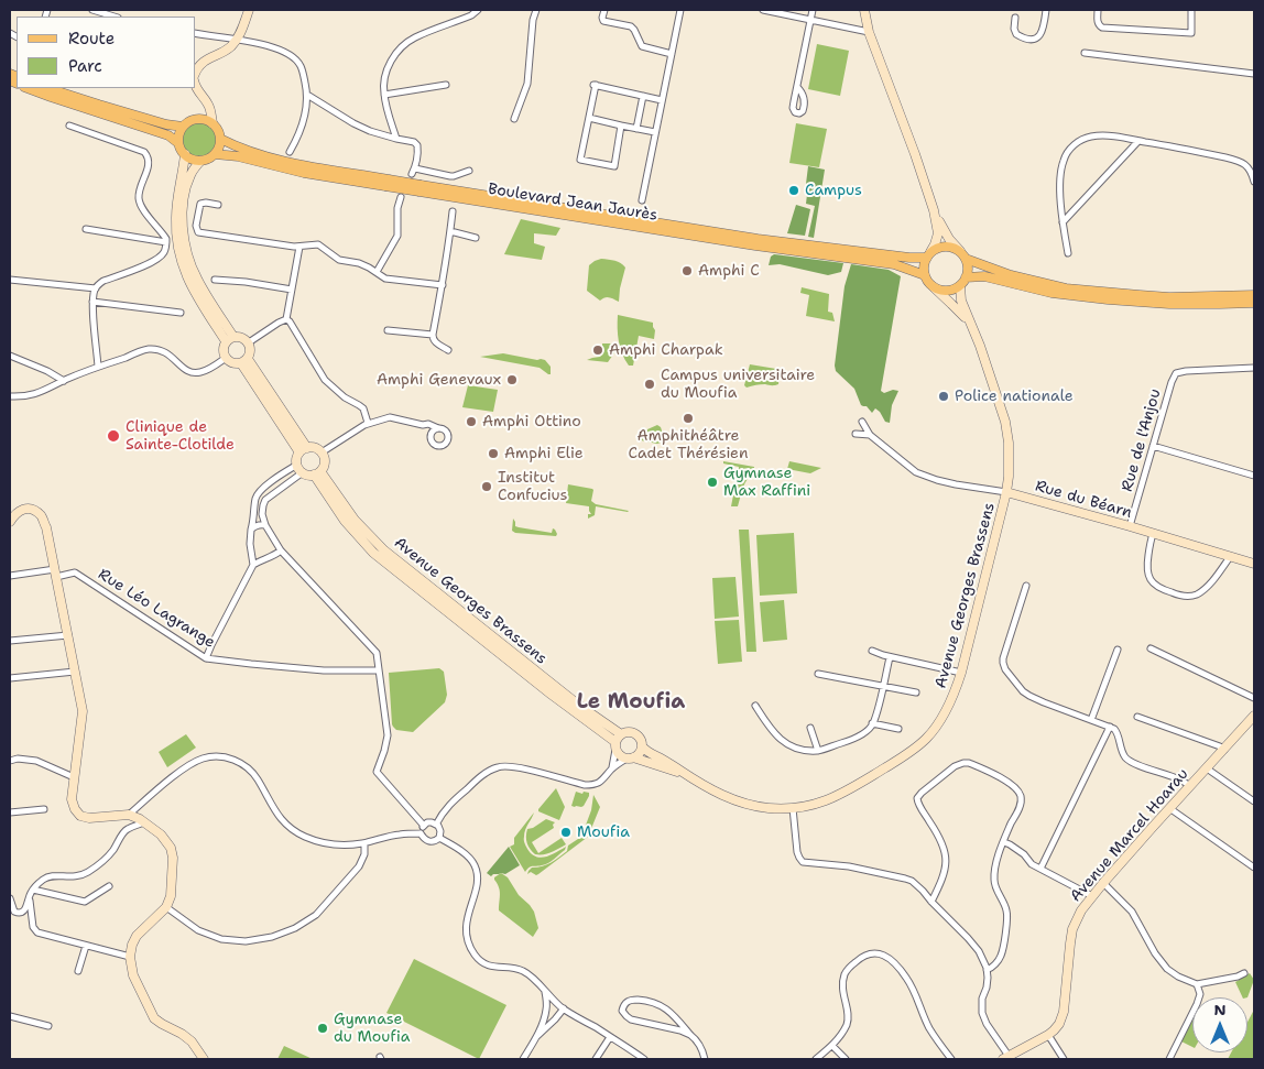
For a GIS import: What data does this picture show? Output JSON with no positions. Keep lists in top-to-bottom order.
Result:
{
  "streets": {
    "main road": ["Boulevard Jean Jaurès"],
    "street": [
      "Rue de l'Anjou",
      "Rue du Béarn",
      "Avenue Georges Brassens",
      "Rue Léo Lagrange",
      "Avenue Marcel Hoarau"
    ]
  },
  "crossings": [
    ["Boulevard Jean Jaurès", "Avenue Georges Brassens"],
    ["Rue de l'Anjou", "Rue du Béarn"],
    ["Rue du Béarn", "Avenue Georges Brassens"]
  ],
  "districts": ["Le Moufia"],
  "places": [
    "Campus",
    "Amphi C",
    "Amphi Charpak",
    "Amphi Genevaux",
    "Campus universitaire du Moufia",
    "Police nationale",
    "Amphithéâtre Cadet Thérésien",
    "Amphi Ottino",
    "Clinique de Sainte-Clotilde",
    "Amphi Elie",
    "Gymnase Max Raffini",
    "Institut Confucius",
    "Moufia",
    "Gymnase du Moufia"
  ],
  "legend": ["Route", "Parc"],
  "north": "top"
}
